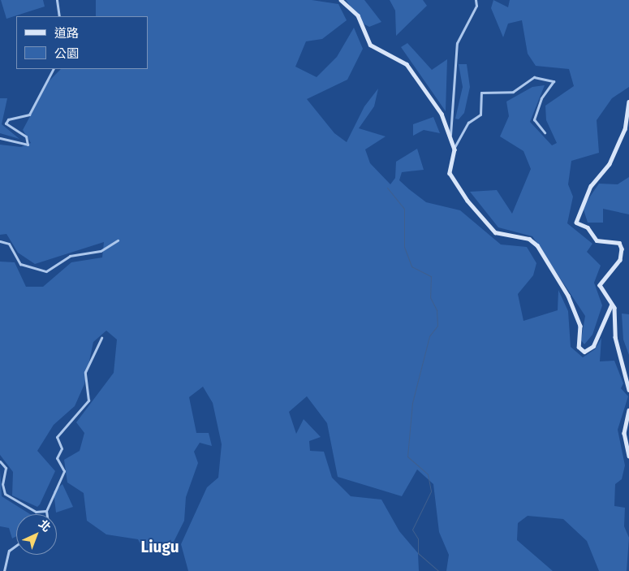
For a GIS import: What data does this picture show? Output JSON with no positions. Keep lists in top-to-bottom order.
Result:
{
  "districts": ["Liugu"],
  "legend": ["道路", "公園"],
  "north": "top right"
}
